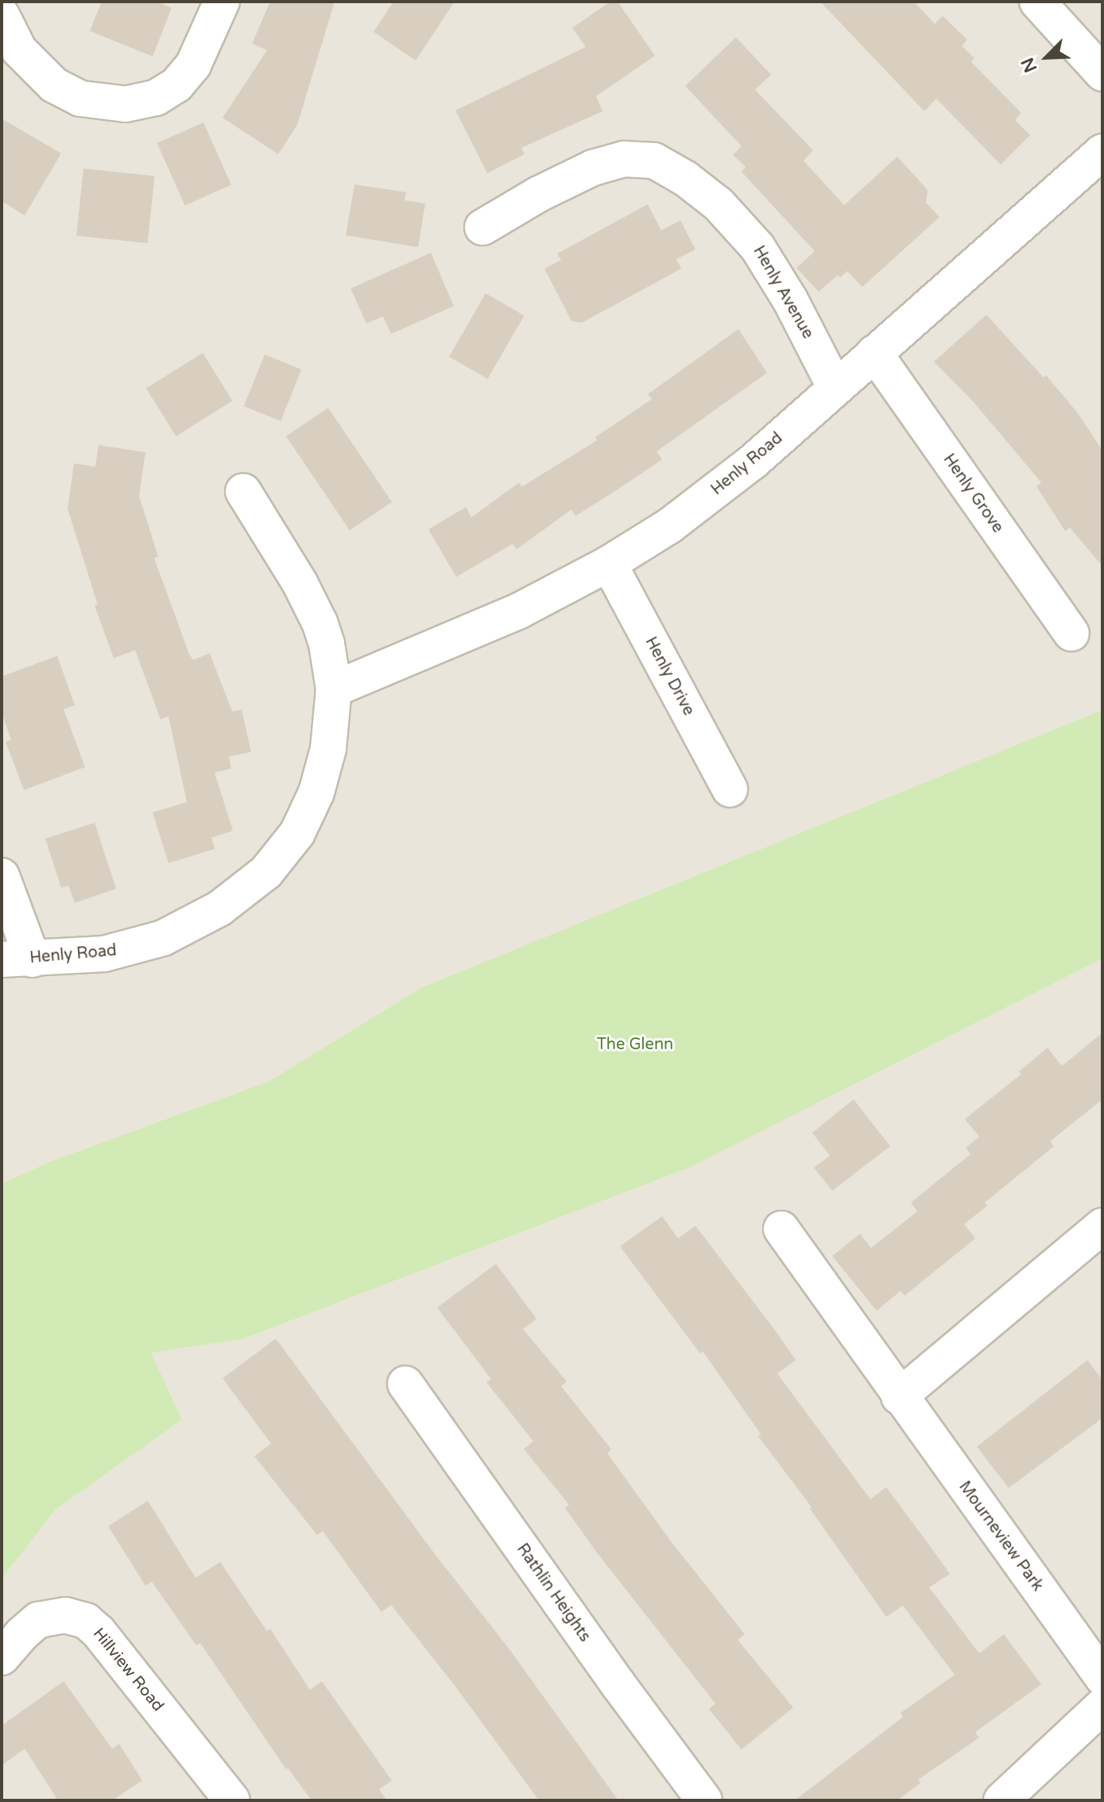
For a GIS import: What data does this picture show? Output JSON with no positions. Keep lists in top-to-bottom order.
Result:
{
  "streets": {
    "street": [
      "Henly Avenue",
      "Henly Road",
      "Henly Grove",
      "Henly Drive",
      "Mourneview Park",
      "Rathlin Heights",
      "Hillview Road"
    ]
  },
  "crossings": [
    ["Henly Avenue", "Henly Road"],
    ["Henly Road", "Henly Grove"],
    ["Henly Road", "Henly Drive"]
  ],
  "parks": ["The Glenn"],
  "north": "bottom left"
}
